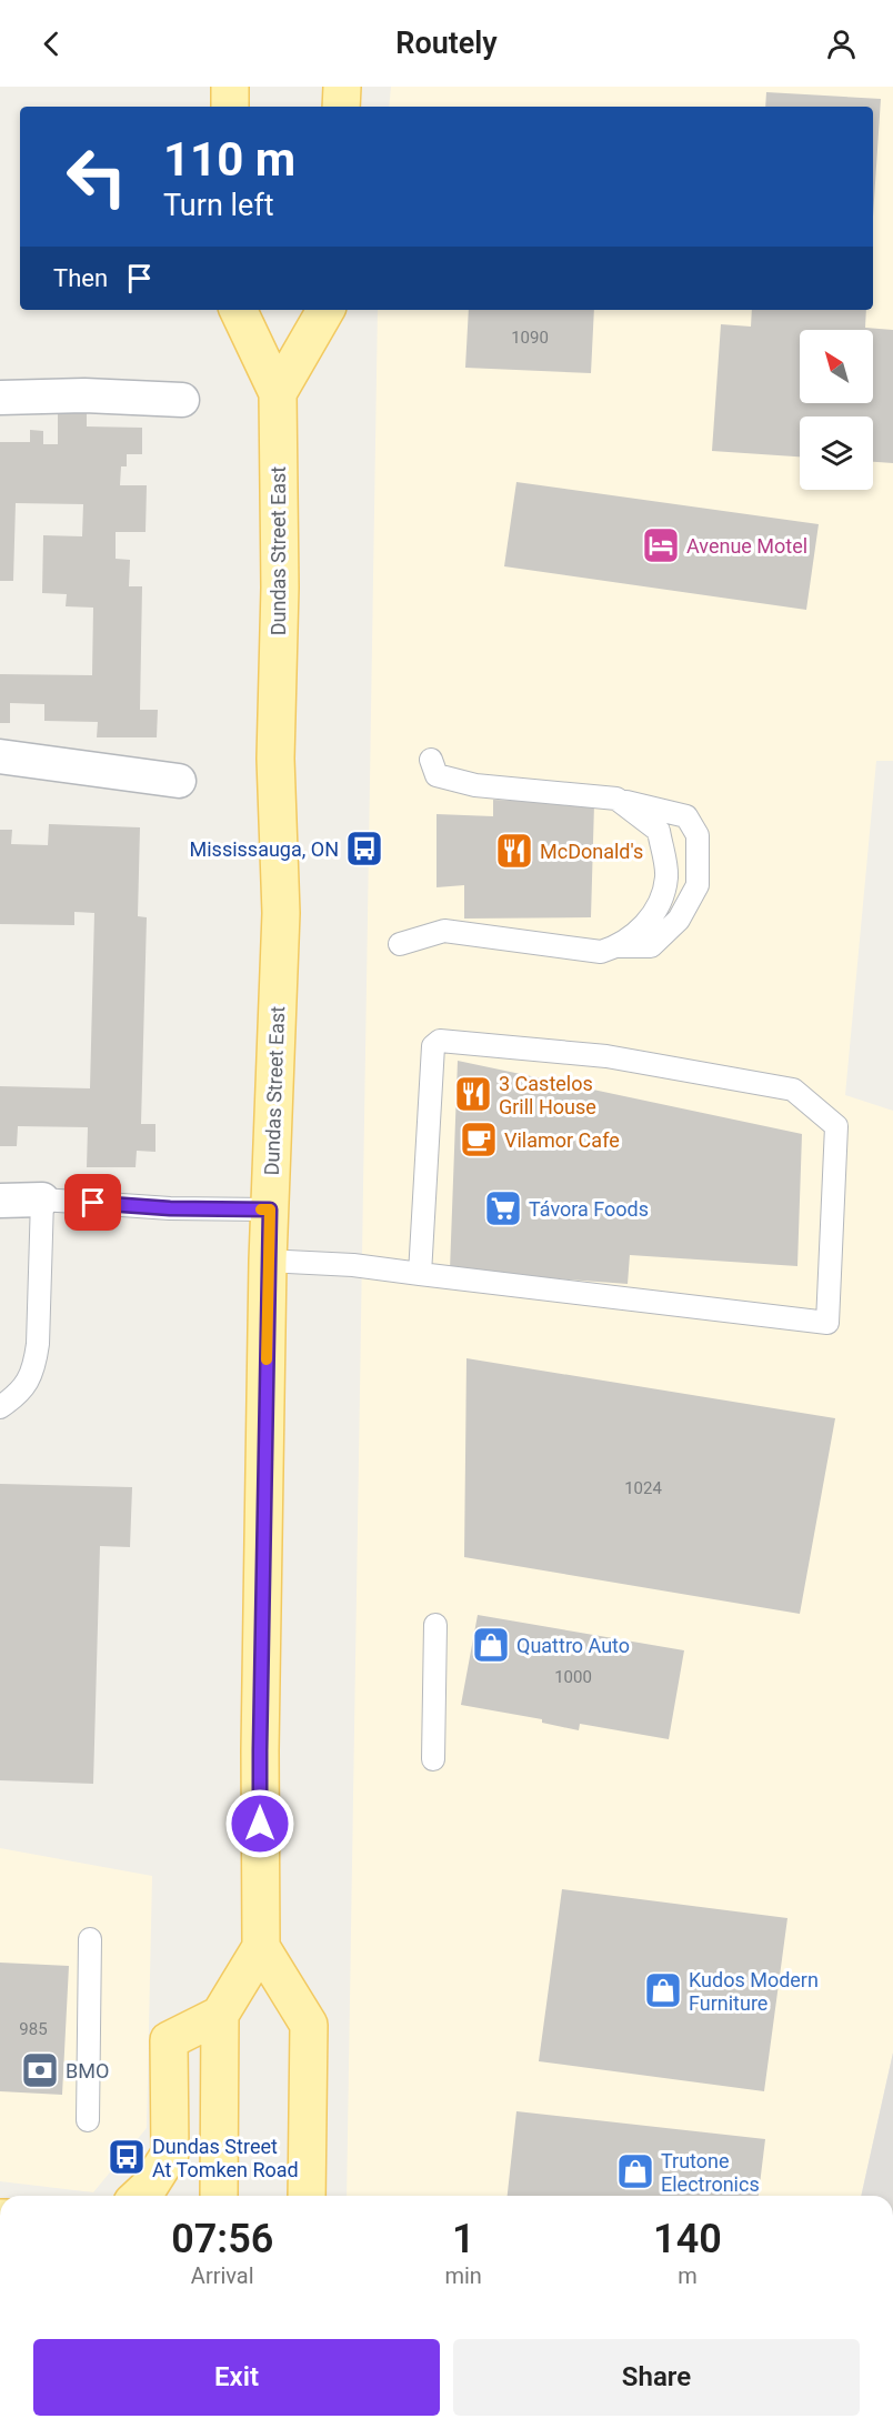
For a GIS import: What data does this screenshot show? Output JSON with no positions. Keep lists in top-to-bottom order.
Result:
{
  "streets": {
    "main road": ["Dundas Street East"]
  },
  "places": {
    "hotel": ["Avenue Motel"],
    "bus stop": ["Mississauga, ON", "Dundas Street At Tomken Road"],
    "restaurant": ["McDonald's", "3 Castelos Grill House"],
    "cafe": ["Vilamor Cafe"],
    "supermarket": ["Távora Foods"],
    "shop": ["Quattro Auto", "Kudos Modern Furniture", "Trutone Electronics"],
    "bank": ["BMO"]
  },
  "house_numbers": [
    "1090",
    "1024",
    "1000",
    "985"
  ],
  "north": "top left",
  "page": {
    "header": "Routely",
    "turn": ["110 m", "Turn left"],
    "then": "Then",
    "eta": [
      "07:56",
      "Arrival",
      "1",
      "min",
      "140",
      "m"
    ],
    "buttons": ["Exit", "Share"]
  }
}
